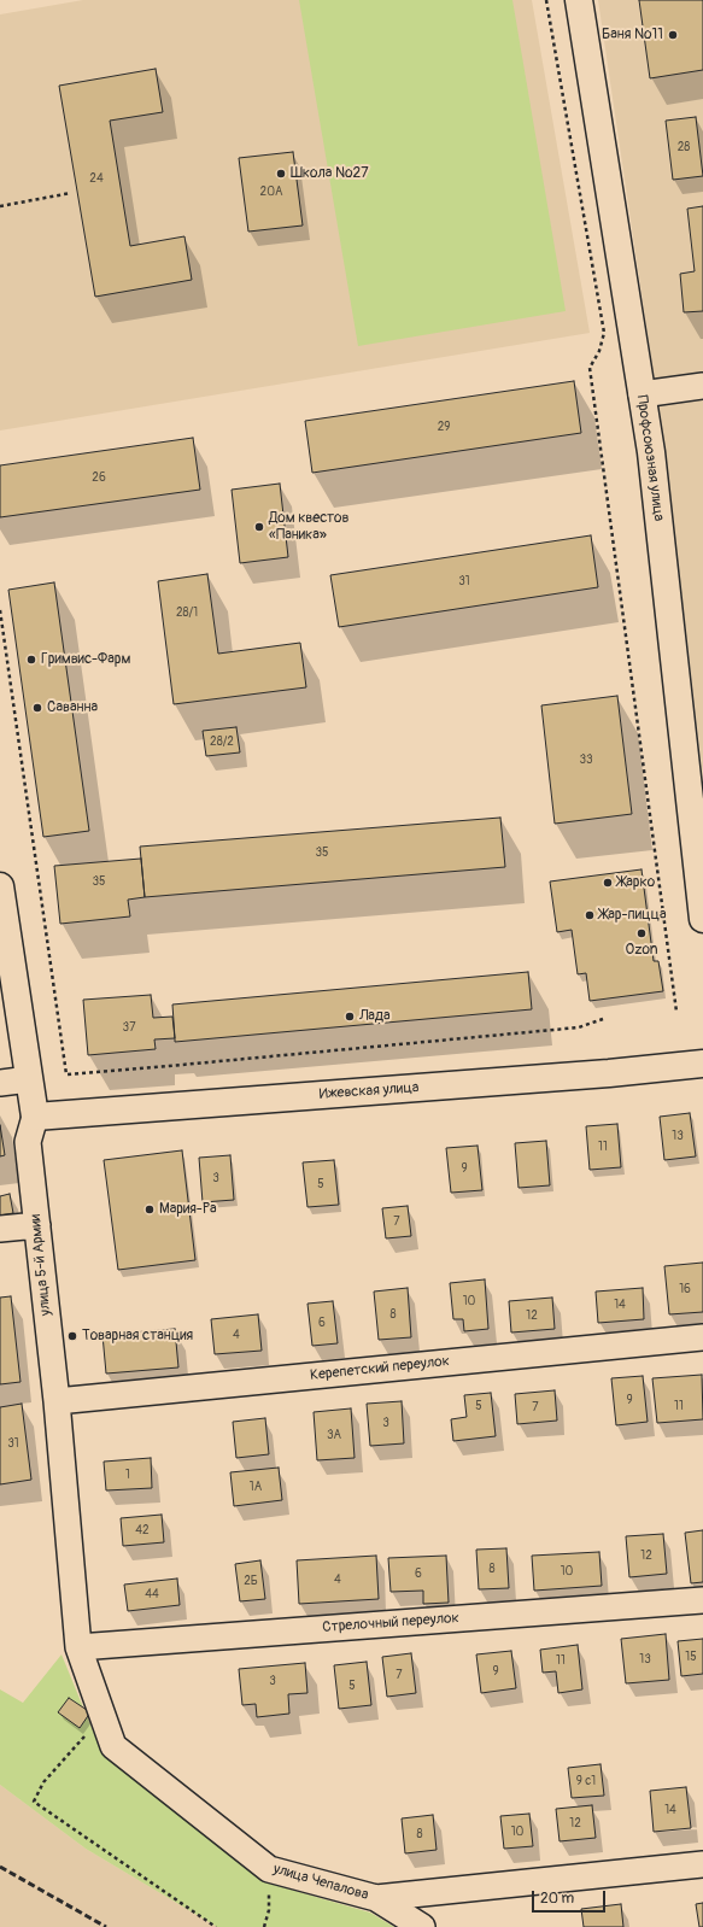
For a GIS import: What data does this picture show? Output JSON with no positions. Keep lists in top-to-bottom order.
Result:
{
  "streets": {
    "main road": ["Профсоюзная улица", "Ижевская улица", "улица 5-й Армии"],
    "street": ["Керепетский переулок", "Стрелочный переулок", "улица Чепалова"]
  },
  "crossings": [
    ["Ижевская улица", "улица 5-й Армии"],
    ["улица 5-й Армии", "Керепетский переулок"],
    ["улица 5-й Армии", "Стрелочный переулок"],
    ["улица 5-й Армии", "улица Чепалова"],
    ["Стрелочный переулок", "улица Чепалова"]
  ],
  "places": [
    "Баня №11",
    "Школа №27",
    "Дом квестов «Паника»",
    "Гримвис-Фарм",
    "Саванна",
    "Жарко",
    "Жар-пицца",
    "Ozon",
    "Лада",
    "Мария-Ра",
    "Товарная cтанция"
  ],
  "house_numbers": [
    "28",
    "24",
    "20А",
    "29",
    "26",
    "31",
    "28/1",
    "28/2",
    "33",
    "35",
    "35",
    "37",
    "13",
    "11",
    "9",
    "3",
    "5",
    "7",
    "16",
    "10",
    "14",
    "8",
    "12",
    "6",
    "4",
    "9",
    "5",
    "11",
    "7",
    "3",
    "3А",
    "31",
    "1",
    "1А",
    "42",
    "12",
    "8",
    "10",
    "6",
    "4",
    "2Б",
    "44",
    "15",
    "13",
    "11",
    "9",
    "7",
    "3",
    "5",
    "9 с1",
    "14",
    "12",
    "10",
    "8"
  ],
  "scale_bar": "20 m"
}
